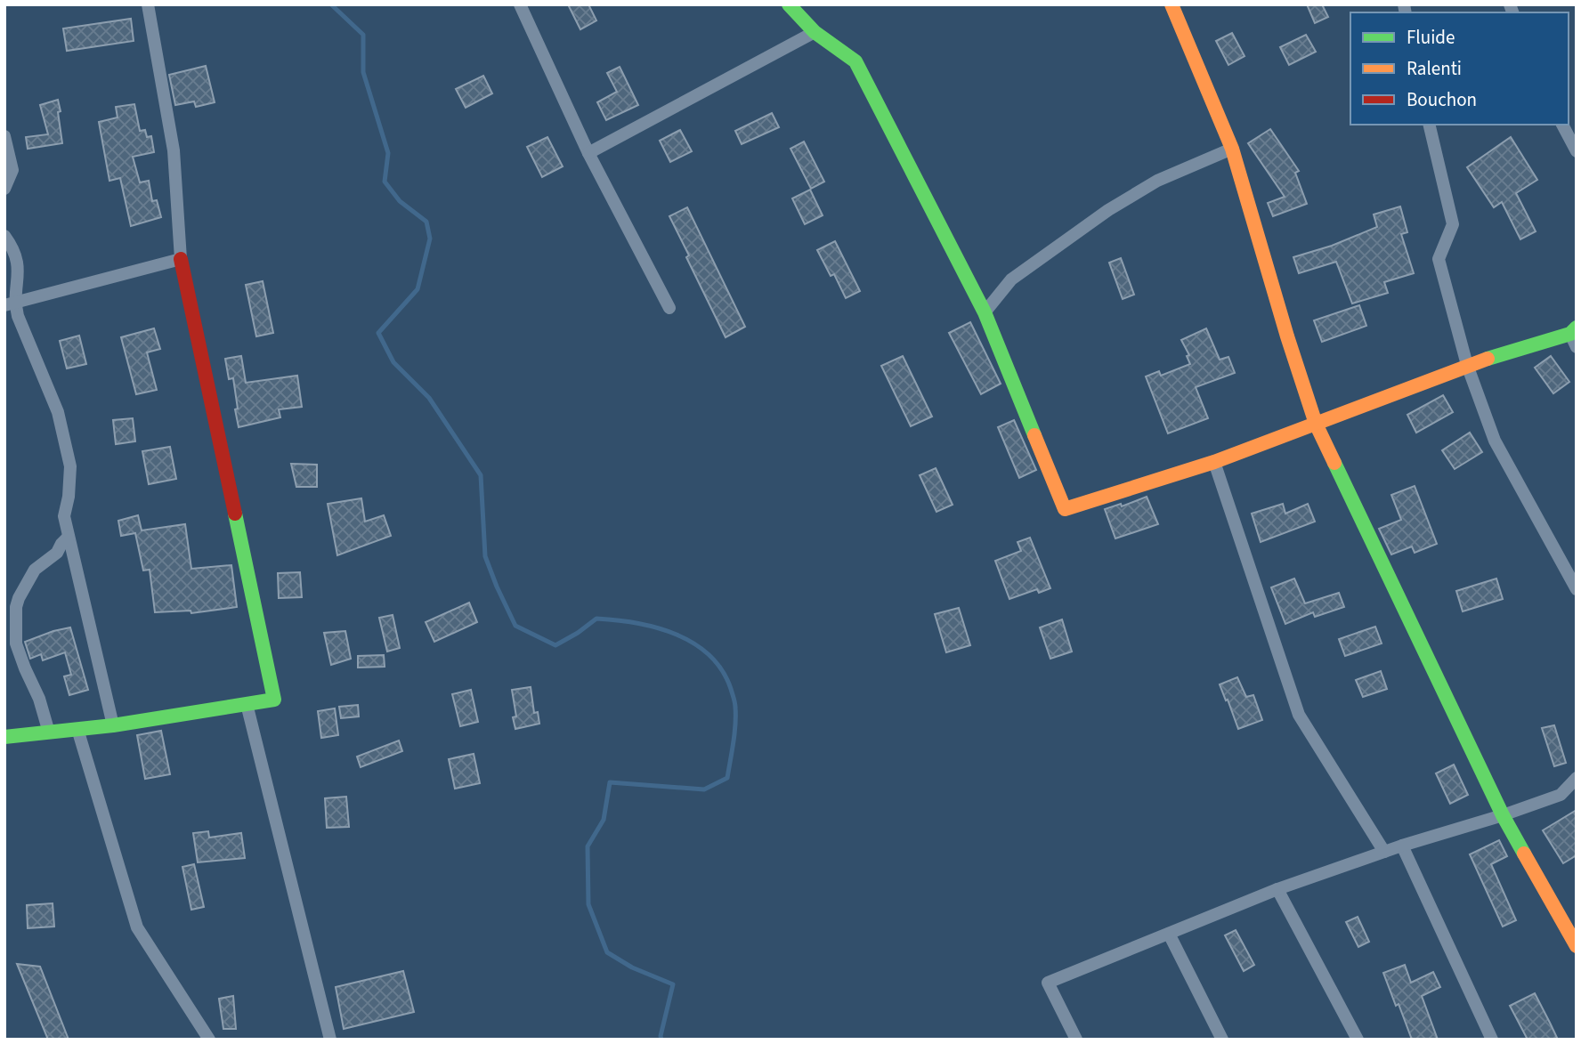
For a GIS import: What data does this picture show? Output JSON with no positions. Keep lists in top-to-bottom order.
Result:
{
  "legend": ["Fluide", "Ralenti", "Bouchon"]
}
